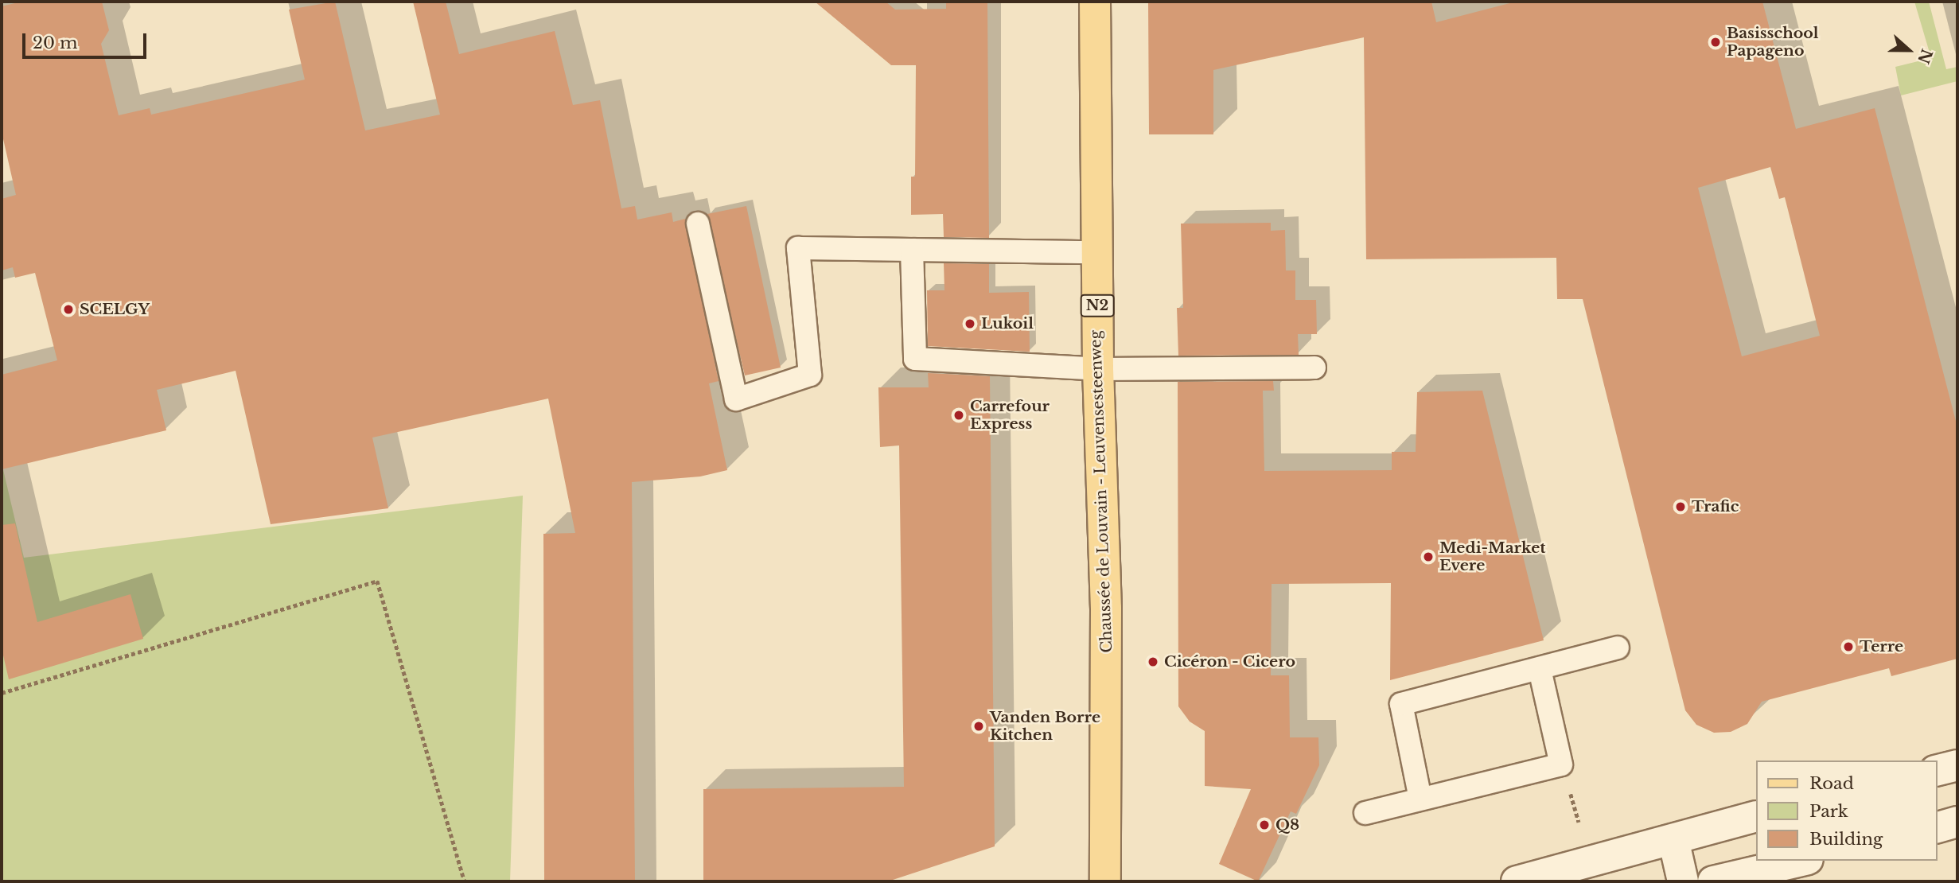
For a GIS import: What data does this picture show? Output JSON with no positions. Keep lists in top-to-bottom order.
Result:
{
  "streets": {
    "main road": ["N2", "Chaussée de Louvain - Leuvensesteenweg"]
  },
  "places": [
    "Basisschool Papageno",
    "SCELGY",
    "Lukoil",
    "Carrefour Express",
    "Trafic",
    "Medi-Market Evere",
    "Terre",
    "Cicéron - Cicero",
    "Vanden Borre Kitchen",
    "Q8"
  ],
  "legend": ["Road", "Park", "Building"],
  "scale_bar": "20 m",
  "north": "right"
}
